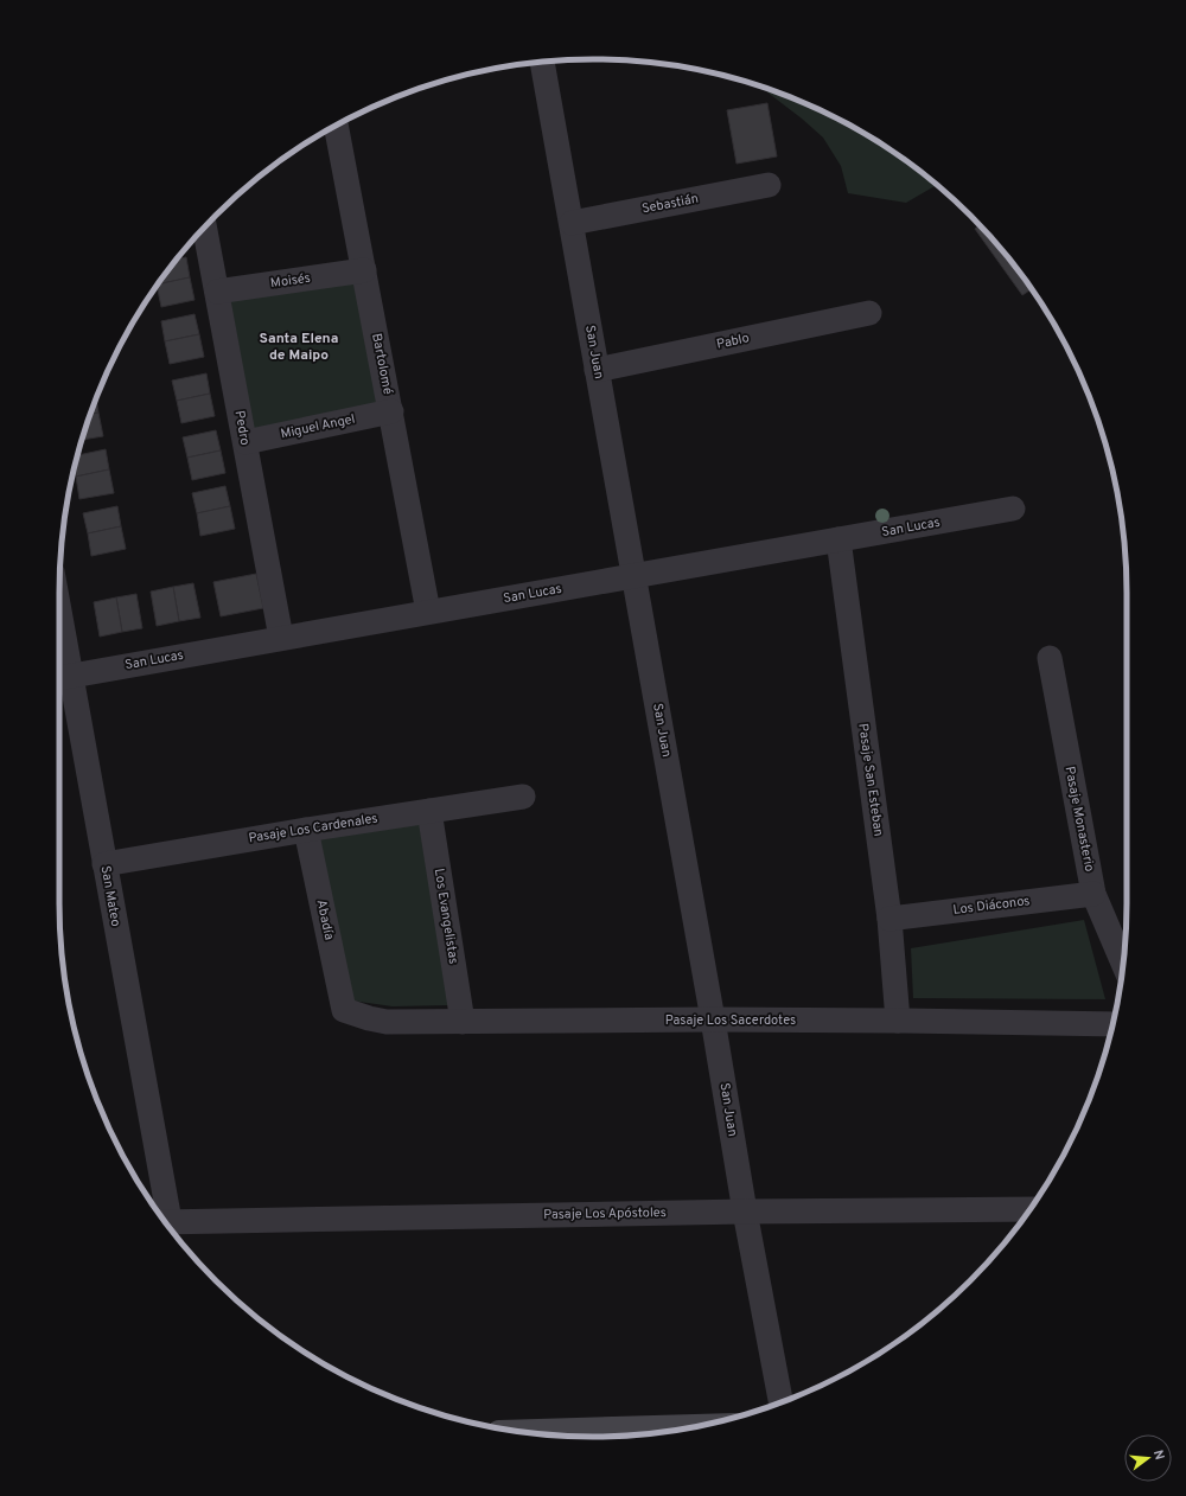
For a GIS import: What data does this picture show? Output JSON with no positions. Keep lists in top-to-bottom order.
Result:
{
  "streets": {
    "street": [
      "Sebastián",
      "Moisés",
      "Pablo",
      "San Juan",
      "Bartolomé",
      "Miguel Angel",
      "Pedro",
      "San Lucas",
      "Pasaje San Esteban",
      "Pasaje Monasterio",
      "Pasaje Los Cardenales",
      "San Mateo",
      "Los Diáconos",
      "Los Evangelistas",
      "Abadía",
      "Pasaje Los Sacerdotes",
      "Pasaje Los Apóstoles"
    ]
  },
  "crossings": [
    ["Sebastián", "San Juan"],
    ["Moisés", "Bartolomé"],
    ["Moisés", "Pedro"],
    ["Pablo", "San Juan"],
    ["San Juan", "San Lucas"],
    ["San Juan", "Pasaje Los Sacerdotes"],
    ["San Juan", "Pasaje Los Apóstoles"],
    ["Bartolomé", "Miguel Angel"],
    ["Bartolomé", "San Lucas"],
    ["Miguel Angel", "Pedro"],
    ["Pedro", "San Lucas"],
    ["San Lucas", "Pasaje San Esteban"],
    ["San Lucas", "San Mateo"],
    ["Pasaje San Esteban", "Los Diáconos"],
    ["Pasaje San Esteban", "Pasaje Los Sacerdotes"],
    ["Pasaje Monasterio", "Los Diáconos"],
    ["Pasaje Los Cardenales", "San Mateo"],
    ["Pasaje Los Cardenales", "Los Evangelistas"],
    ["Pasaje Los Cardenales", "Abadía"],
    ["Los Evangelistas", "Pasaje Los Sacerdotes"],
    ["Abadía", "Pasaje Los Sacerdotes"]
  ],
  "districts": ["Santa Elena de Maipo"],
  "north": "right"
}
